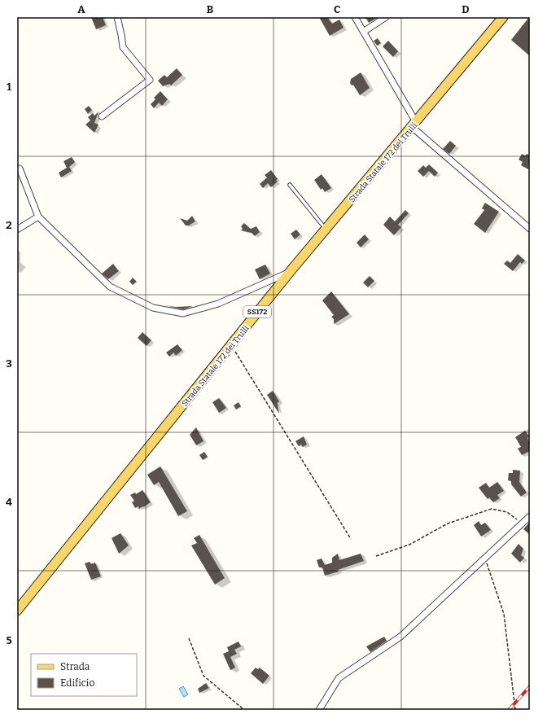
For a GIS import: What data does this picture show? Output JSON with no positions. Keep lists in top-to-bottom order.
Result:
{
  "streets": {
    "main road": ["Strada Statale 172 dei Trulli", "SS172"]
  },
  "legend": ["Strada", "Edificio"],
  "grid": {
    "columns": [
      "A",
      "B",
      "C",
      "D"
    ],
    "rows": [
      "1",
      "2",
      "3",
      "4",
      "5"
    ]
  }
}
